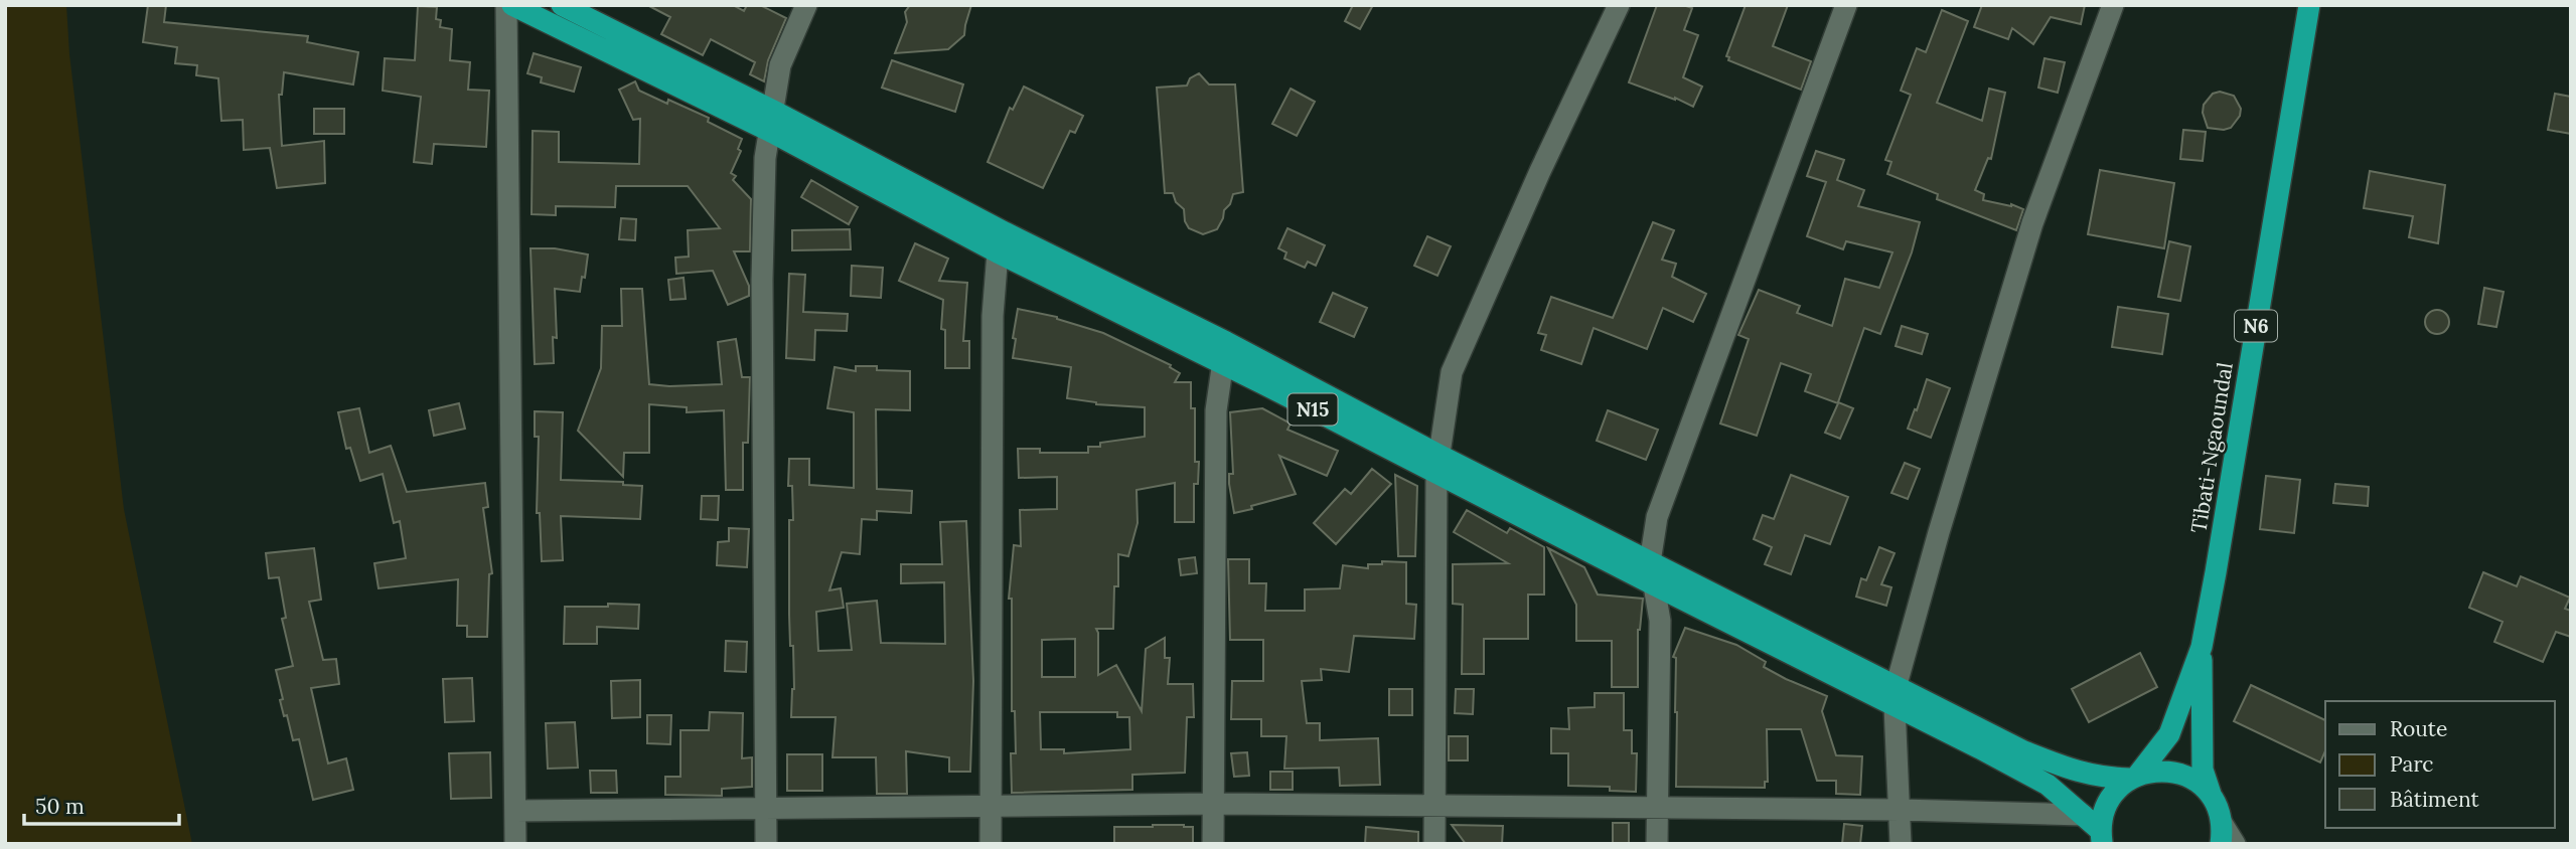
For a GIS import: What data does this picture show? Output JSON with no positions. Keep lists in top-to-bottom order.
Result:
{
  "streets": {
    "highway": ["N6", "N15", "Tibati-Ngaoundal"]
  },
  "crossings": [
    ["N15", "Tibati-Ngaoundal"]
  ],
  "legend": ["Route", "Parc", "Bâtiment"],
  "scale_bar": "50 m"
}
